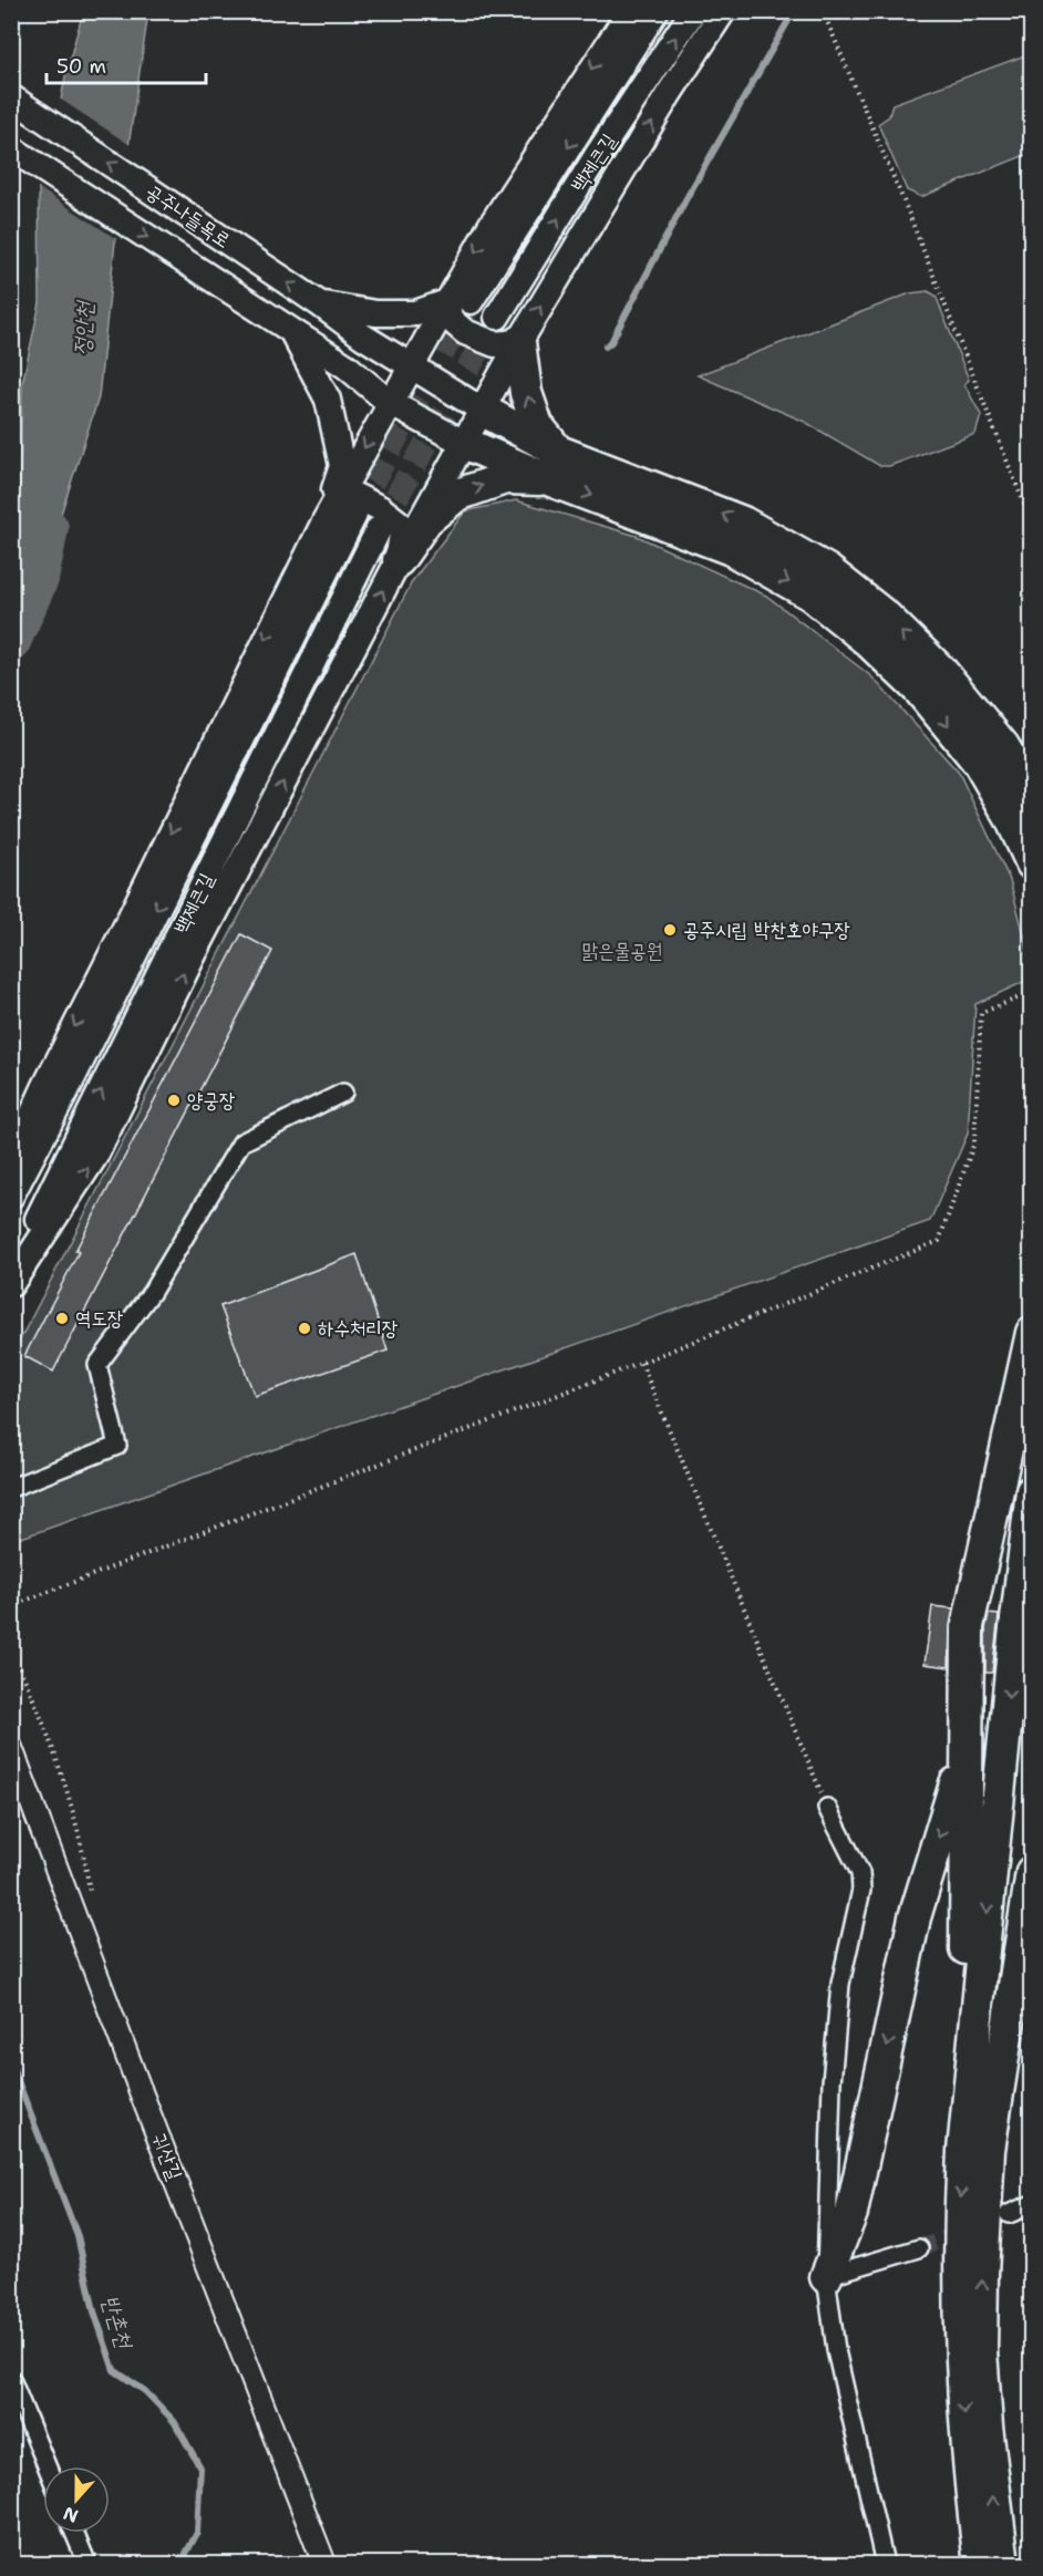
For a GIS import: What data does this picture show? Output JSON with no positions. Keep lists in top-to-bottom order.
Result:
{
  "streets": {
    "main road": ["백제큰길", "공주나들목로"],
    "street": ["귀산길"]
  },
  "water": ["정안천", "반촌천"],
  "parks": ["맑은물공원"],
  "places": [
    "공주시립 박찬호야구장",
    "양궁장",
    "역도장",
    "하수처리장"
  ],
  "scale_bar": "50 m",
  "north": "bottom"
}
